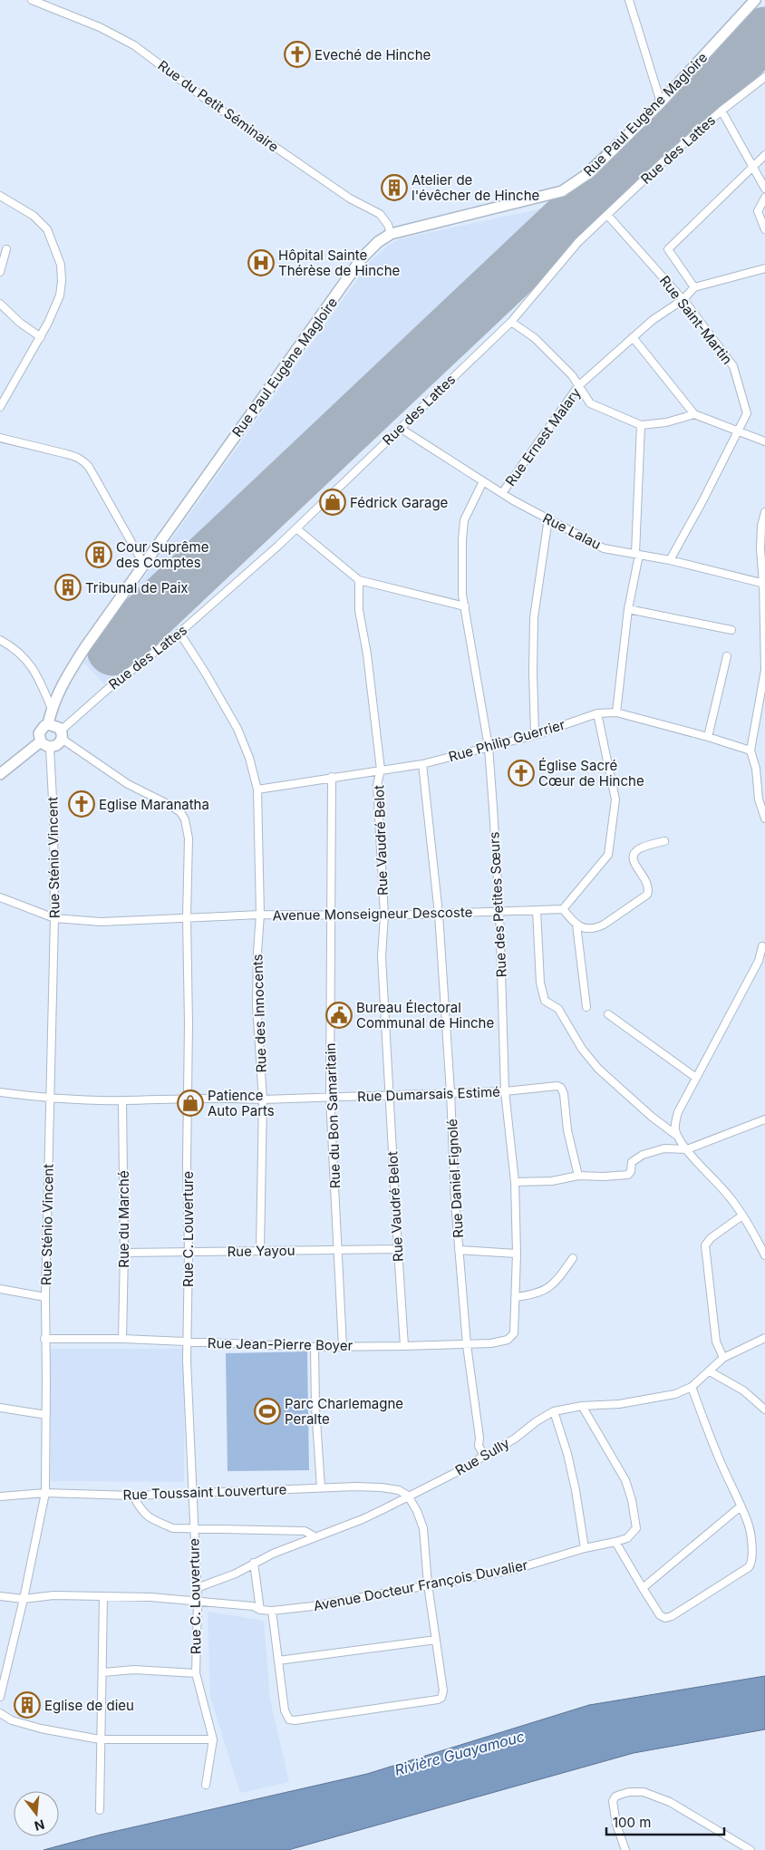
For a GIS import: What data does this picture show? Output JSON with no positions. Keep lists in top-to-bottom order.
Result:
{
  "streets": {
    "main road": ["Rue Paul Eugène Magloire"],
    "street": [
      "Rue du Petit Séminaire",
      "Rue des Lattes",
      "Rue Saint-Martin",
      "Rue Ernest Malary",
      "Rue Lalau",
      "Rue Philip Guerrier",
      "Rue Vaudré Belot",
      "Rue Sténio Vincent",
      "Rue des Petites Sœurs",
      "Avenue Monseigneur Descoste",
      "Rue des Innocents",
      "Rue Dumarsais Estimé",
      "Rue du Bon Samaritain",
      "Rue Daniel Fignolé",
      "Rue du Marché",
      "Rue C. Louverture",
      "Rue Yayou",
      "Rue Jean-Pierre Boyer",
      "Rue Sully",
      "Rue Toussaint Louverture",
      "Avenue Docteur François Duvalier"
    ]
  },
  "crossings": [
    ["Rue du Petit Séminaire", "Rue Paul Eugène Magloire"],
    ["Rue Paul Eugène Magloire", "Rue des Lattes"],
    ["Rue Paul Eugène Magloire", "Rue Sténio Vincent"],
    ["Rue Paul Eugène Magloire", "Rue C. Louverture"],
    ["Rue des Lattes", "Rue Saint-Martin"],
    ["Rue des Lattes", "Rue Lalau"],
    ["Rue des Lattes", "Rue Sténio Vincent"],
    ["Rue des Lattes", "Rue des Innocents"],
    ["Rue des Lattes", "Rue C. Louverture"],
    ["Rue Saint-Martin", "Rue Ernest Malary"],
    ["Rue Saint-Martin", "Rue Lalau"],
    ["Rue Ernest Malary", "Rue Lalau"],
    ["Rue Lalau", "Rue des Petites Sœurs"],
    ["Rue Philip Guerrier", "Rue Vaudré Belot"],
    ["Rue Philip Guerrier", "Rue des Petites Sœurs"],
    ["Rue Philip Guerrier", "Rue des Innocents"],
    ["Rue Philip Guerrier", "Rue du Bon Samaritain"],
    ["Rue Philip Guerrier", "Rue Daniel Fignolé"],
    ["Rue Vaudré Belot", "Avenue Monseigneur Descoste"],
    ["Rue Vaudré Belot", "Rue Dumarsais Estimé"],
    ["Rue Vaudré Belot", "Rue Yayou"],
    ["Rue Vaudré Belot", "Rue Jean-Pierre Boyer"],
    ["Rue Sténio Vincent", "Avenue Monseigneur Descoste"],
    ["Rue Sténio Vincent", "Rue Dumarsais Estimé"],
    ["Rue Sténio Vincent", "Rue C. Louverture"],
    ["Rue Sténio Vincent", "Rue Jean-Pierre Boyer"],
    ["Rue Sténio Vincent", "Rue Toussaint Louverture"],
    ["Rue Sténio Vincent", "Avenue Docteur François Duvalier"],
    ["Rue des Petites Sœurs", "Avenue Monseigneur Descoste"],
    ["Rue des Petites Sœurs", "Rue Dumarsais Estimé"],
    ["Rue des Petites Sœurs", "Rue Jean-Pierre Boyer"],
    ["Avenue Monseigneur Descoste", "Rue des Innocents"],
    ["Avenue Monseigneur Descoste", "Rue du Bon Samaritain"],
    ["Avenue Monseigneur Descoste", "Rue Daniel Fignolé"],
    ["Avenue Monseigneur Descoste", "Rue C. Louverture"],
    ["Rue des Innocents", "Rue Dumarsais Estimé"],
    ["Rue des Innocents", "Rue Yayou"],
    ["Rue Dumarsais Estimé", "Rue du Bon Samaritain"],
    ["Rue Dumarsais Estimé", "Rue Daniel Fignolé"],
    ["Rue Dumarsais Estimé", "Rue du Marché"],
    ["Rue Dumarsais Estimé", "Rue C. Louverture"],
    ["Rue du Bon Samaritain", "Rue Yayou"],
    ["Rue du Bon Samaritain", "Rue Jean-Pierre Boyer"],
    ["Rue Daniel Fignolé", "Rue Jean-Pierre Boyer"],
    ["Rue Daniel Fignolé", "Rue Sully"],
    ["Rue du Marché", "Rue Yayou"],
    ["Rue du Marché", "Rue Jean-Pierre Boyer"],
    ["Rue C. Louverture", "Rue Yayou"],
    ["Rue C. Louverture", "Rue Jean-Pierre Boyer"],
    ["Rue C. Louverture", "Rue Sully"],
    ["Rue C. Louverture", "Rue Toussaint Louverture"],
    ["Rue C. Louverture", "Avenue Docteur François Duvalier"],
    ["Rue Sully", "Rue Toussaint Louverture"],
    ["Rue Sully", "Avenue Docteur François Duvalier"]
  ],
  "water": ["Rivière Guayamouc"],
  "places": {
    "church": ["Eveché de Hinche", "Église Sacré Cœur de Hinche", "Eglise Maranatha"],
    "building": [
      "Atelier de l'évêcher de Hinche",
      "Cour Suprême des Comptes",
      "Tribunal de Paix",
      "Eglise de dieu"
    ],
    "hospital": ["Hôpital Sainte Thérèse de Hinche"],
    "shop": ["Fédrick Garage", "Patience Auto Parts"],
    "public building": ["Bureau Électoral Communal de Hinche"],
    "sports": ["Parc Charlemagne Peralte"]
  },
  "scale_bar": "100 m",
  "north": "bottom"
}
